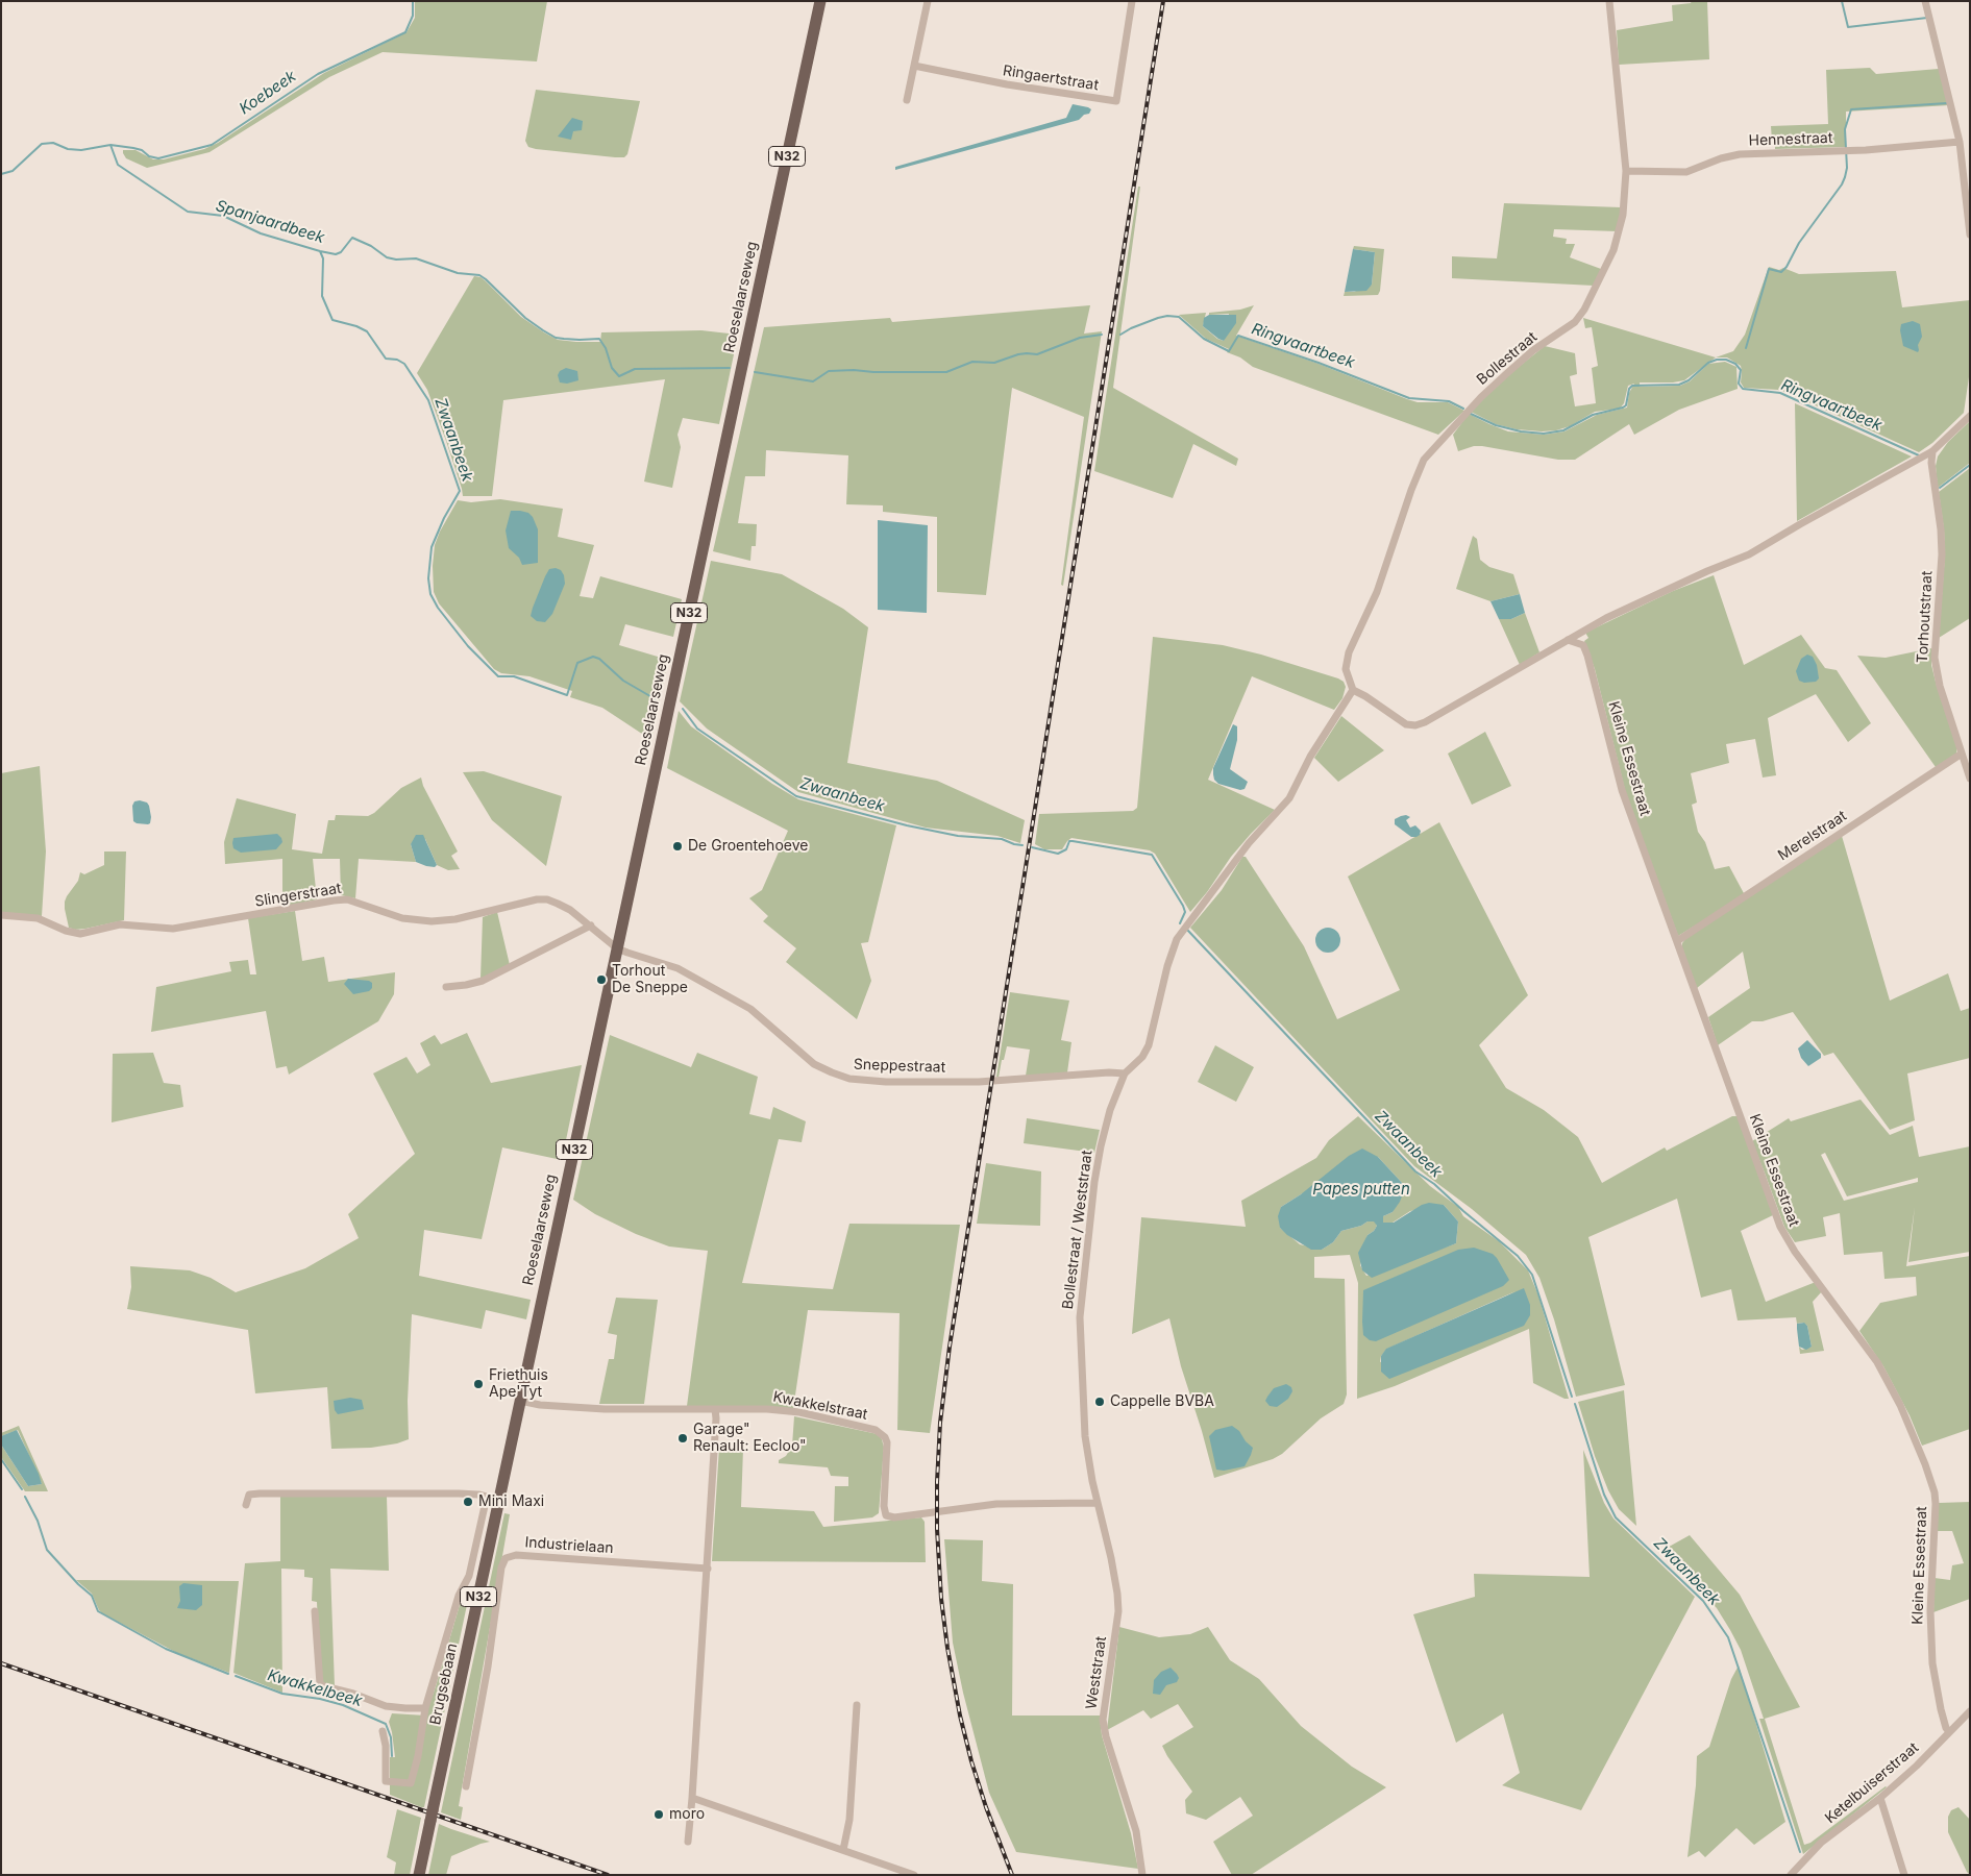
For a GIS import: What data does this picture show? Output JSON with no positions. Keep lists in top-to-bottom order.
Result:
{
  "streets": {
    "main road": ["N32", "Roeselaarseweg", "Brugsebaan"],
    "street": [
      "Ringaertstraat",
      "Hennestraat",
      "Bollestraat",
      "Torhoutstraat",
      "Kleine Essestraat",
      "Merelstraat",
      "Slingerstraat",
      "Sneppestraat",
      "Bollestraat / Weststraat",
      "Kwakkelstraat",
      "Industrielaan",
      "Weststraat",
      "Ketelbuiserstraat"
    ]
  },
  "crossings": [
    ["Hennestraat", "Bollestraat"],
    ["Roeselaarseweg", "Slingerstraat"],
    ["Roeselaarseweg", "Sneppestraat"],
    ["Roeselaarseweg", "Kwakkelstraat"],
    ["Roeselaarseweg", "Brugsebaan"],
    ["Bollestraat", "Bollestraat / Weststraat"],
    ["Torhoutstraat", "Merelstraat"],
    ["Kleine Essestraat", "Merelstraat"],
    ["Kleine Essestraat", "Ketelbuiserstraat"],
    ["Slingerstraat", "Sneppestraat"],
    ["Sneppestraat", "Bollestraat / Weststraat"],
    ["Bollestraat / Weststraat", "Kwakkelstraat"],
    ["Bollestraat / Weststraat", "Weststraat"],
    ["Kwakkelstraat", "Weststraat"]
  ],
  "water": [
    "Koebeek",
    "Spanjaardbeek",
    "Ringvaartbeek",
    "Zwaanbeek",
    "Papes putten",
    "Kwakkelbeek"
  ],
  "places": [
    "De Groentehoeve",
    "Torhout De Sneppe",
    "Friethuis Ape'Tyt",
    "Cappelle BVBA",
    "Garage\" Renault: Eecloo\"",
    "Mini Maxi",
    "moro"
  ]
}
